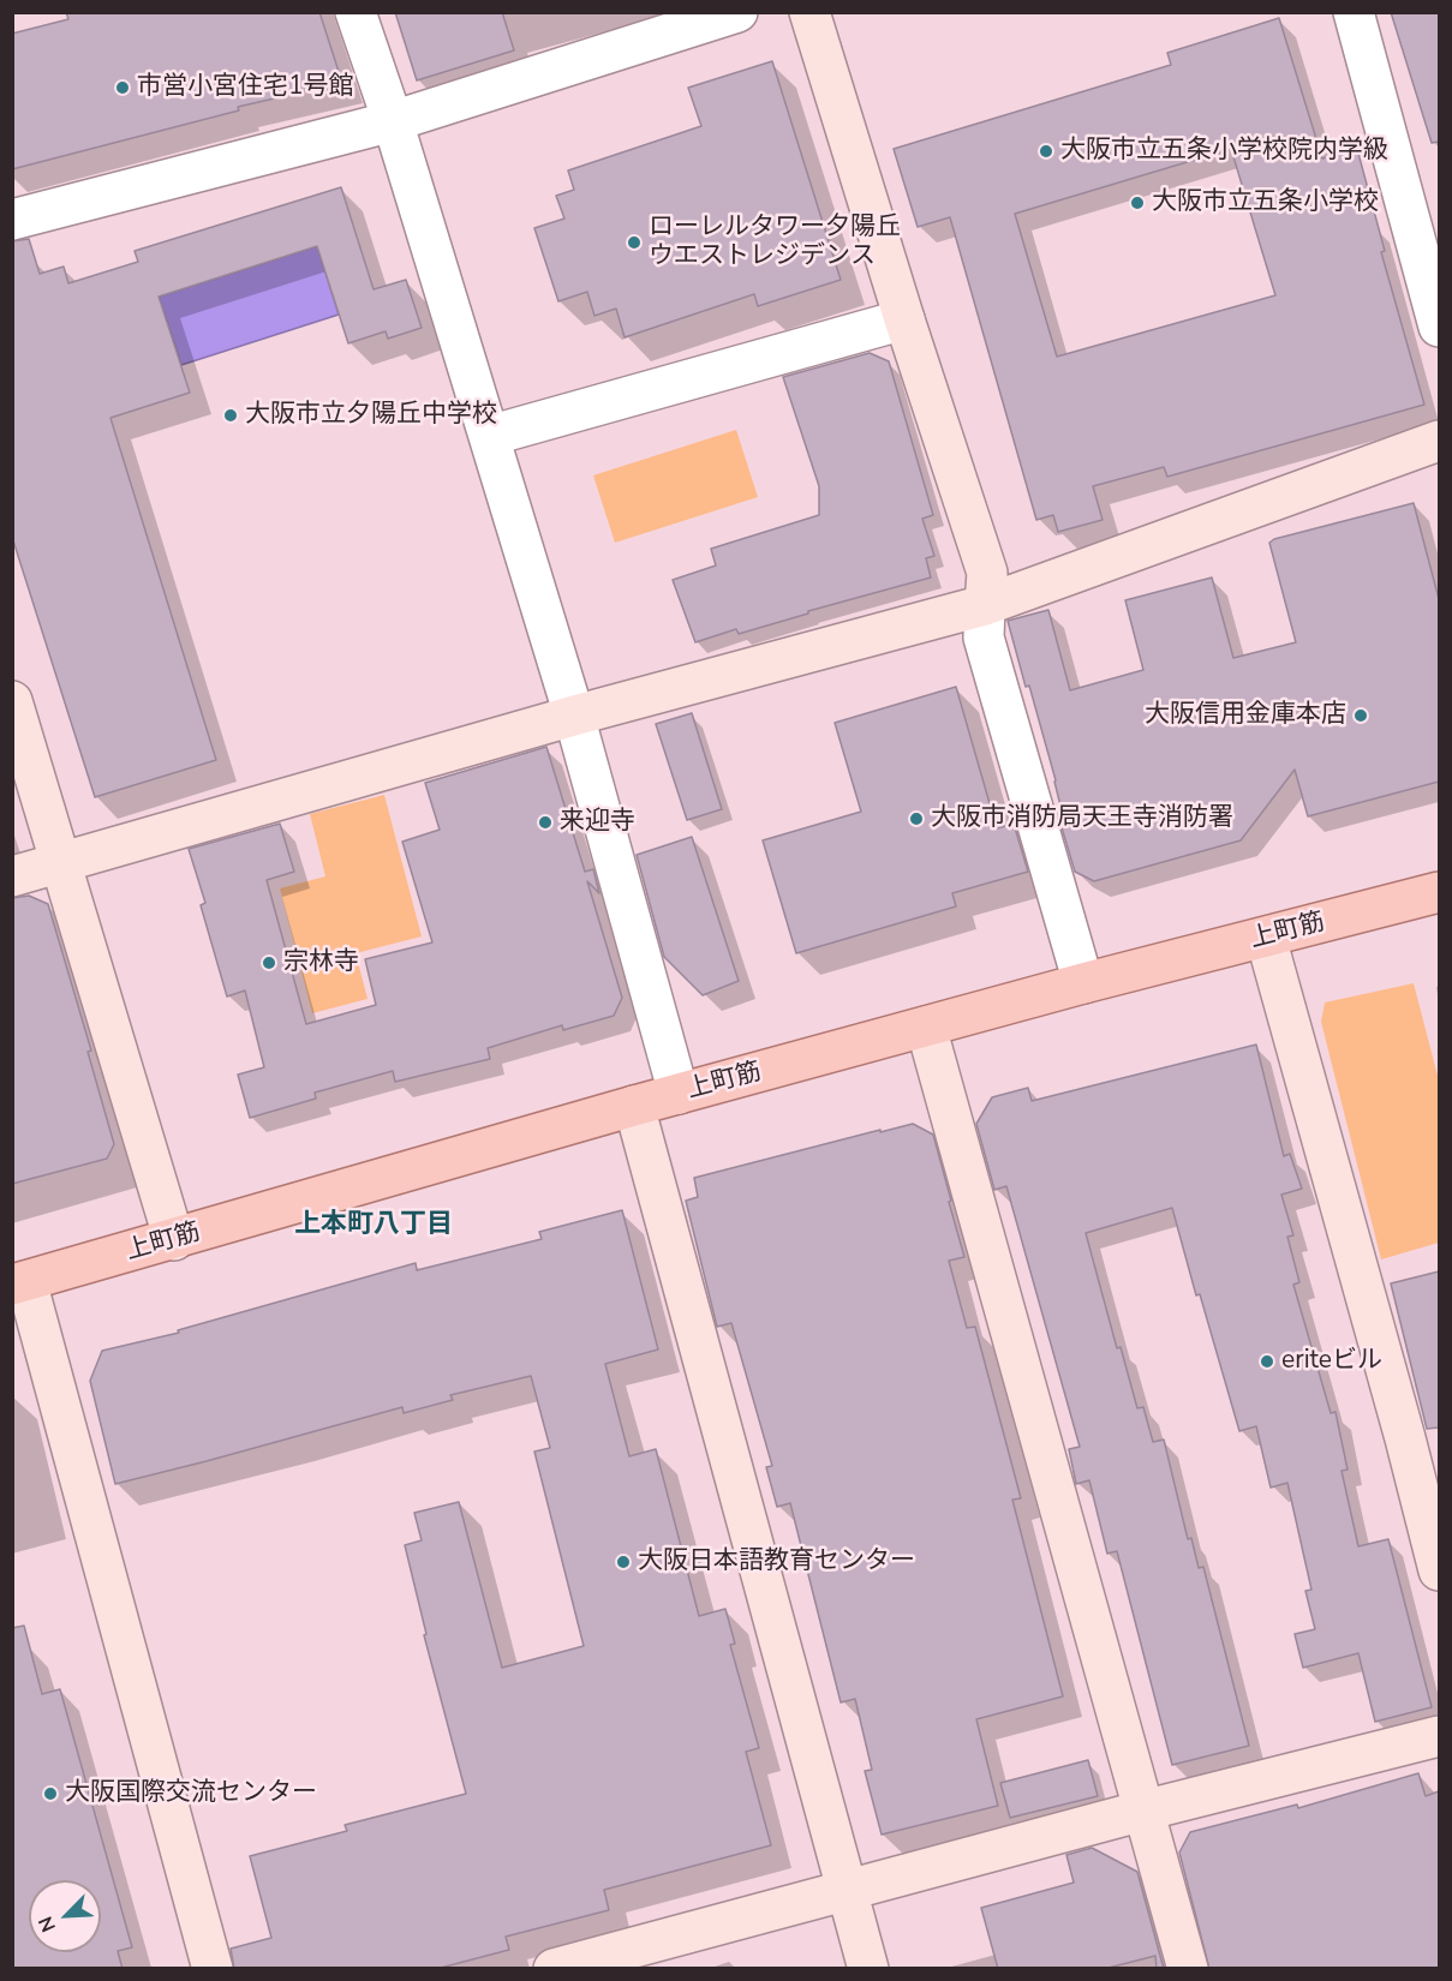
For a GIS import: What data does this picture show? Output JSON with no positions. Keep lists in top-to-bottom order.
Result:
{
  "streets": {
    "main road": ["上町筋"]
  },
  "districts": ["上本町八丁目"],
  "places": [
    "市営小宮住宅1号館",
    "大阪市立五条小学校院内学級",
    "大阪市立五条小学校",
    "ローレルタワー夕陽丘 ウエストレジデンス",
    "大阪市立夕陽丘中学校",
    "大阪信用金庫本店",
    "大阪市消防局天王寺消防署",
    "来迎寺",
    "宗林寺",
    "eriteビル",
    "大阪日本語教育センター",
    "大阪国際交流センター"
  ],
  "north": "bottom left"
}
